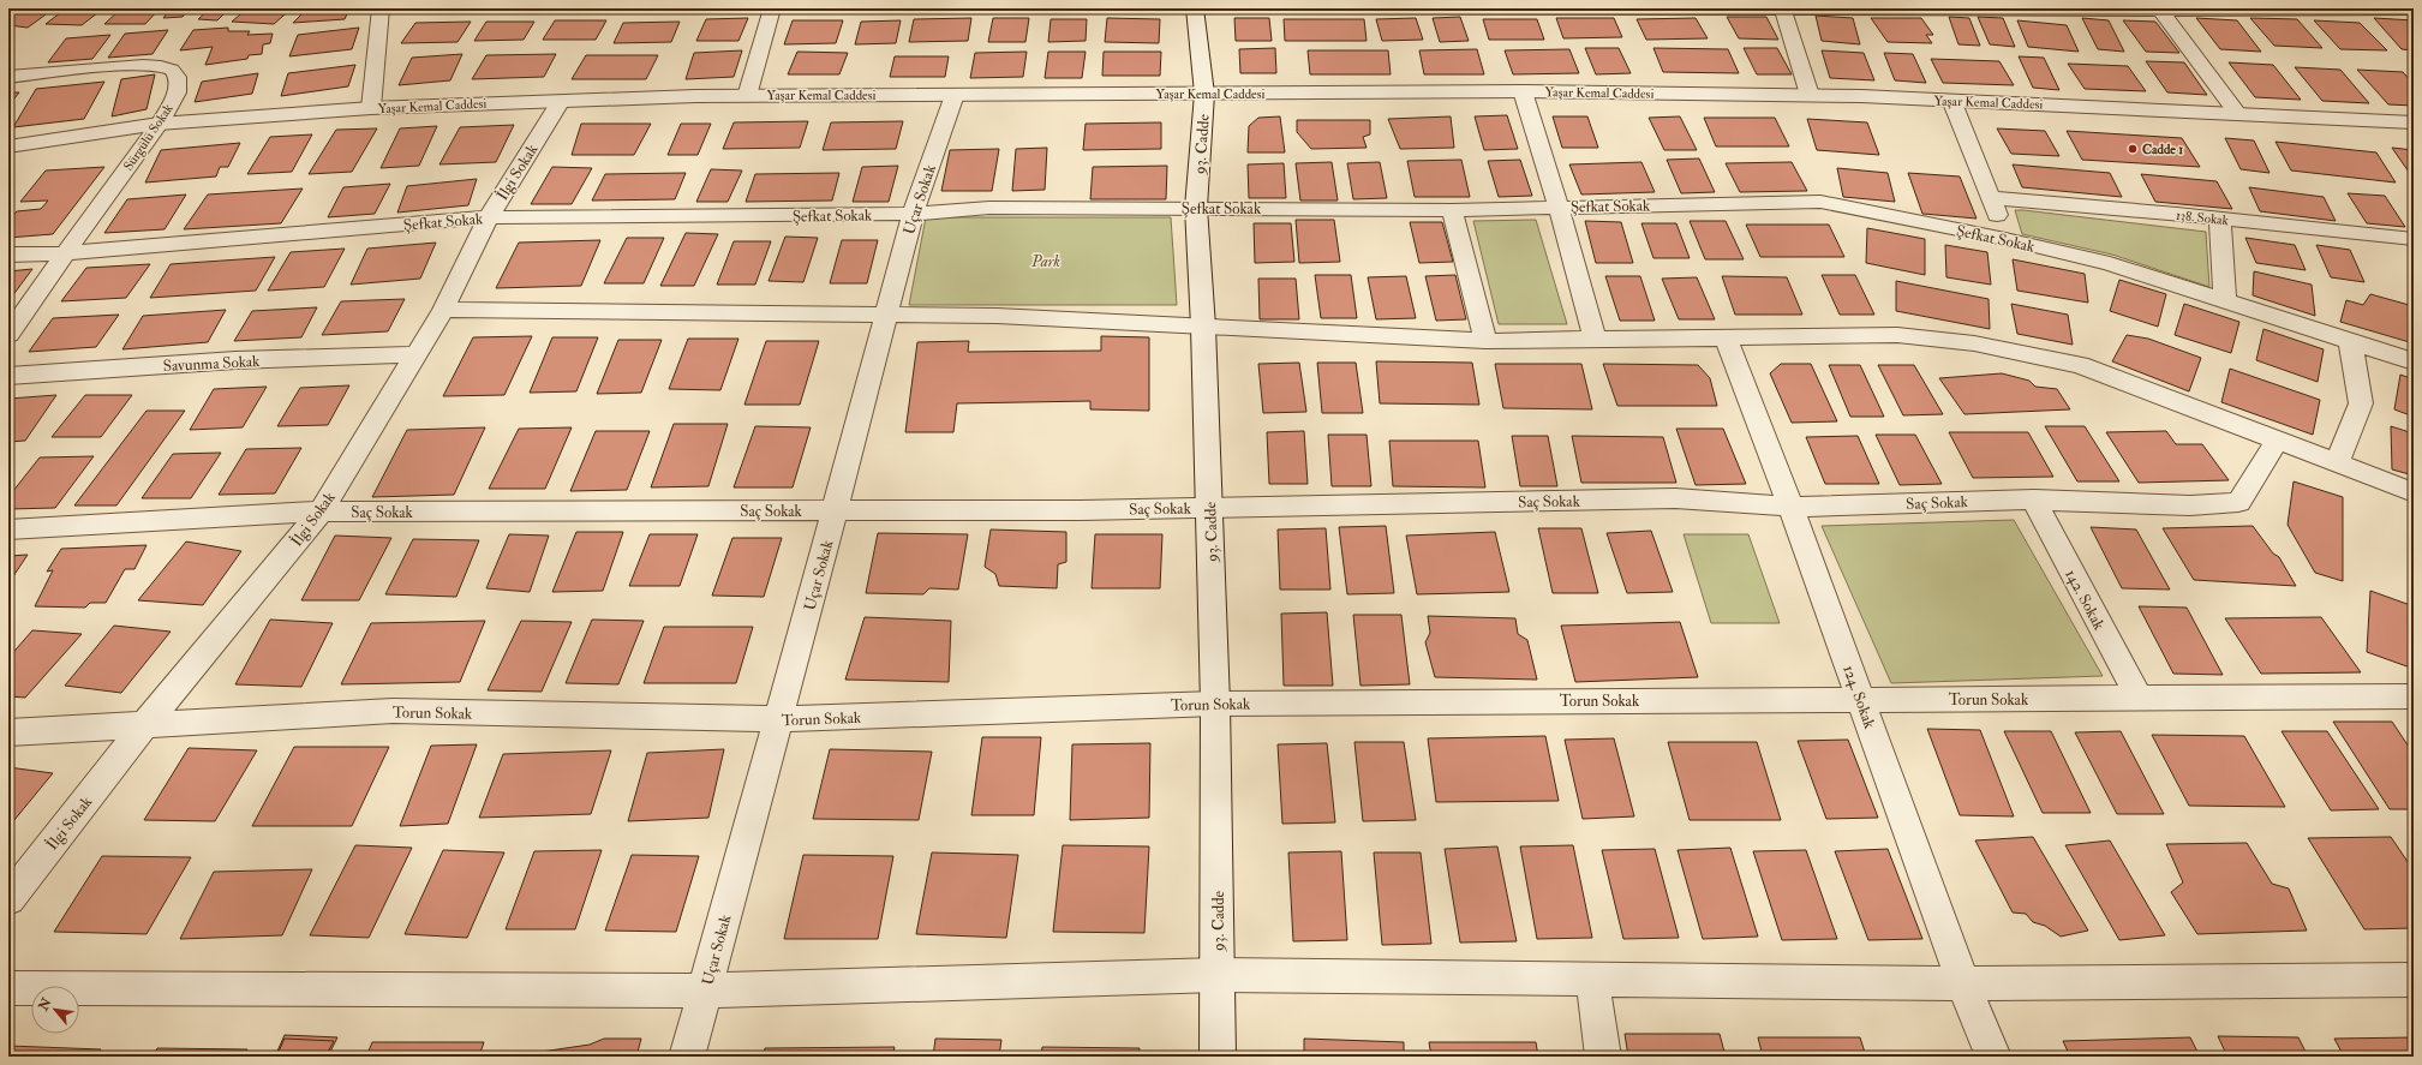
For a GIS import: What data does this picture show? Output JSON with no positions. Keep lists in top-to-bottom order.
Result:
{
  "streets": {
    "street": [
      "Yaşar Kemal Caddesi",
      "Sürgülü Sokak",
      "93. Cadde",
      "İlgi Sokak",
      "Uçar Sokak",
      "Şefkat Sokak",
      "138. Sokak",
      "Savunma Sokak",
      "Saç Sokak",
      "142. Sokak",
      "124. Sokak",
      "Torun Sokak"
    ]
  },
  "crossings": [
    ["Yaşar Kemal Caddesi", "Sürgülü Sokak"],
    ["Yaşar Kemal Caddesi", "93. Cadde"],
    ["Yaşar Kemal Caddesi", "İlgi Sokak"],
    ["Yaşar Kemal Caddesi", "Uçar Sokak"],
    ["Sürgülü Sokak", "Şefkat Sokak"],
    ["93. Cadde", "Şefkat Sokak"],
    ["93. Cadde", "Saç Sokak"],
    ["93. Cadde", "Torun Sokak"],
    ["İlgi Sokak", "Şefkat Sokak"],
    ["İlgi Sokak", "Savunma Sokak"],
    ["İlgi Sokak", "Saç Sokak"],
    ["İlgi Sokak", "Torun Sokak"],
    ["Uçar Sokak", "Şefkat Sokak"],
    ["Uçar Sokak", "Saç Sokak"],
    ["Uçar Sokak", "Torun Sokak"],
    ["Saç Sokak", "142. Sokak"],
    ["Saç Sokak", "124. Sokak"],
    ["142. Sokak", "Torun Sokak"],
    ["124. Sokak", "Torun Sokak"]
  ],
  "parks": ["Park"],
  "places": ["Cadde 1"],
  "north": "top left"
}
